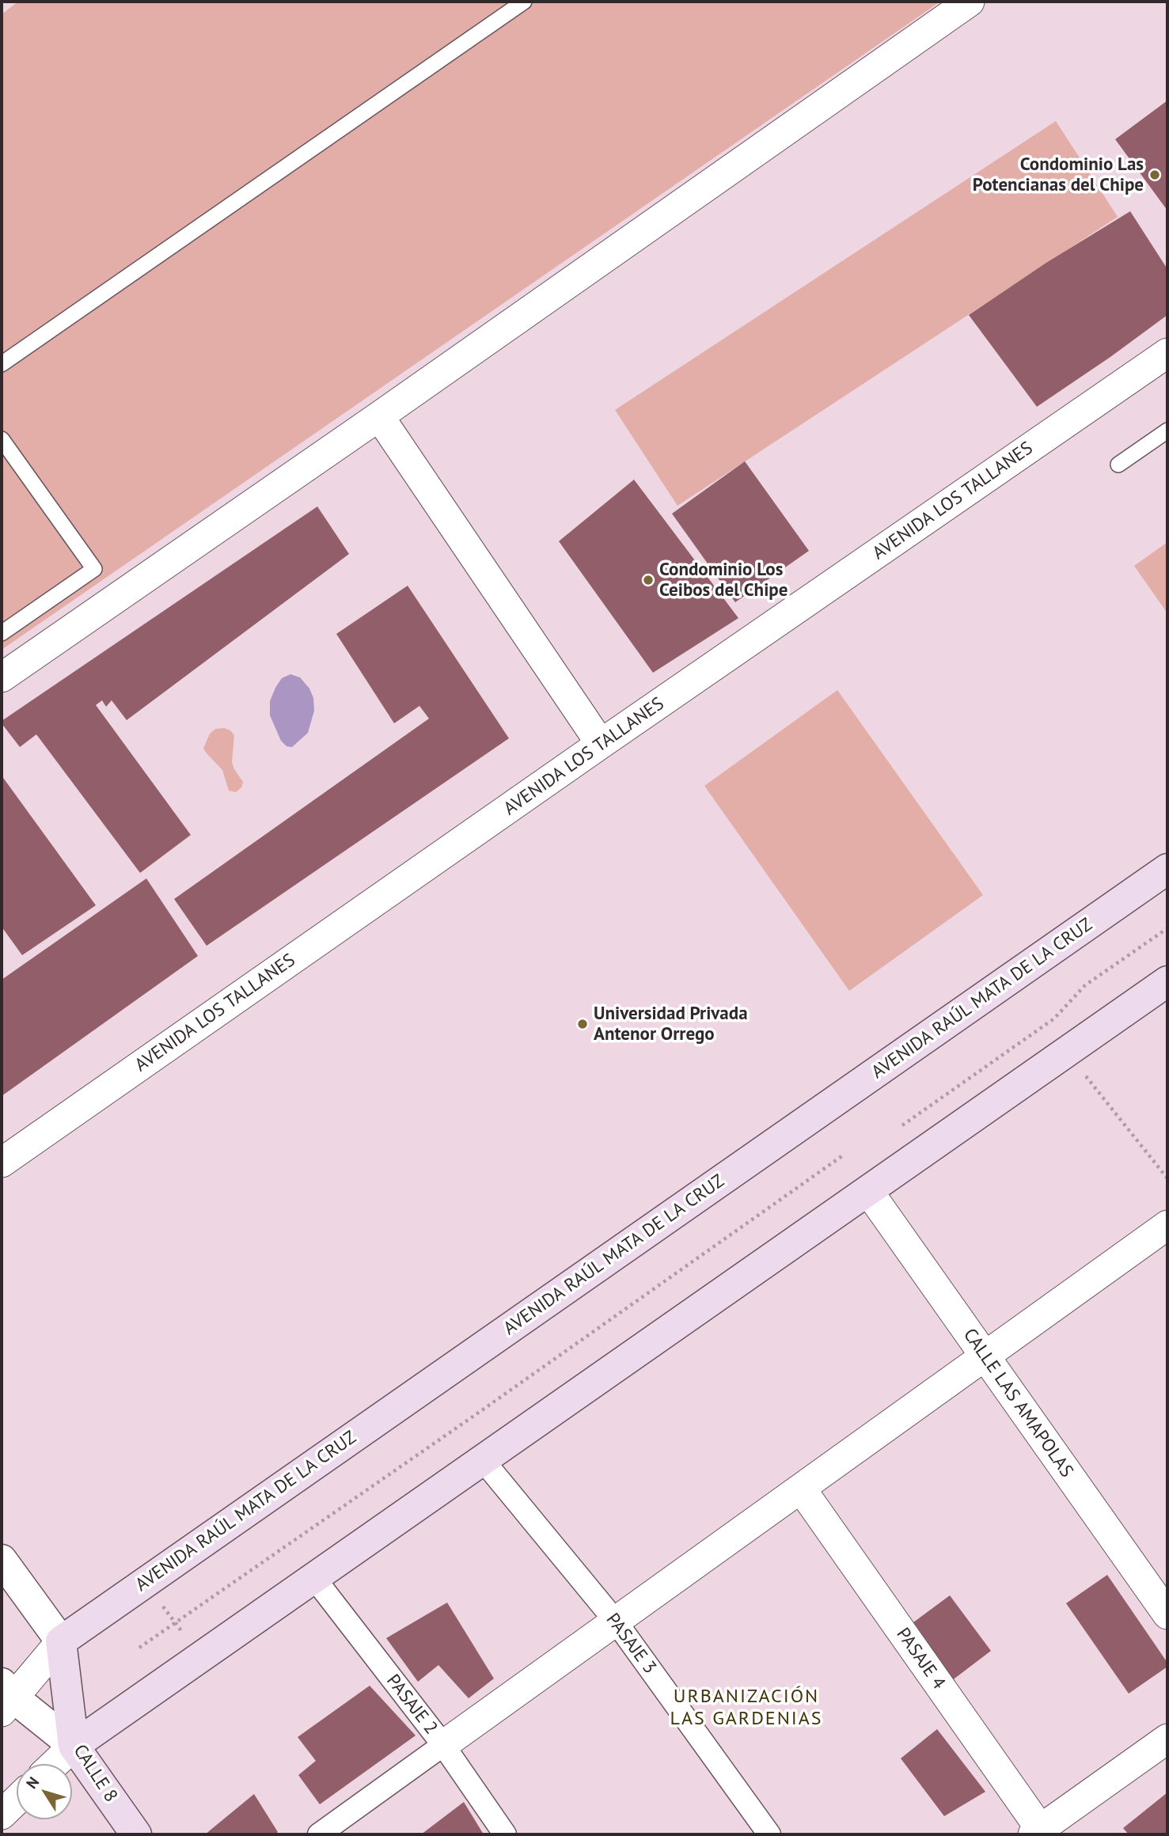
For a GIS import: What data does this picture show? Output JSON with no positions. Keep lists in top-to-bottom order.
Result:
{
  "streets": {
    "main road": ["AVENIDA RAÚL MATA DE LA CRUZ", "CALLE 8"],
    "street": [
      "AVENIDA LOS TALLANES",
      "CALLE LAS AMAPOLAS",
      "PASAJE 3",
      "PASAJE 4",
      "PASAJE 2"
    ]
  },
  "crossings": [
    ["AVENIDA RAÚL MATA DE LA CRUZ", "CALLE 8"]
  ],
  "districts": ["URBANIZACIÓN LAS GARDENIAS"],
  "places": ["Condominio Las Potencianas del Chipe", "Condominio Los Ceibos del Chipe", "Universidad Privada Antenor Orrego"],
  "north": "top left"
}
